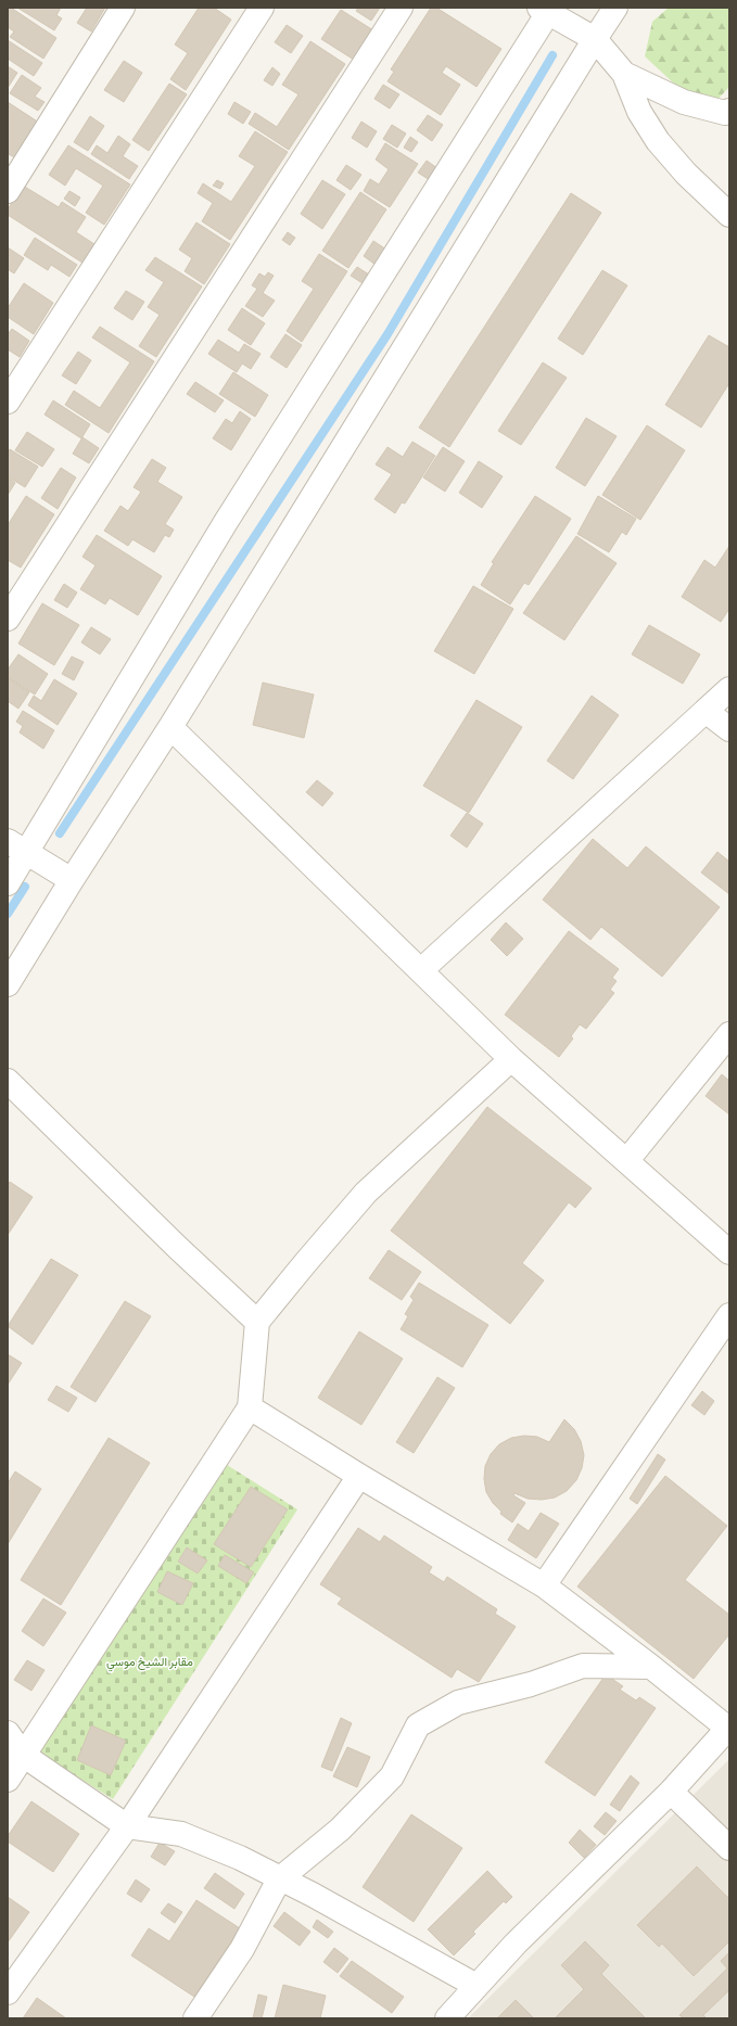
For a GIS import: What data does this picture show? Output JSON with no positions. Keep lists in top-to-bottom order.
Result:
{
  "parks": ["مقابر الشيخ موسي"]
}
